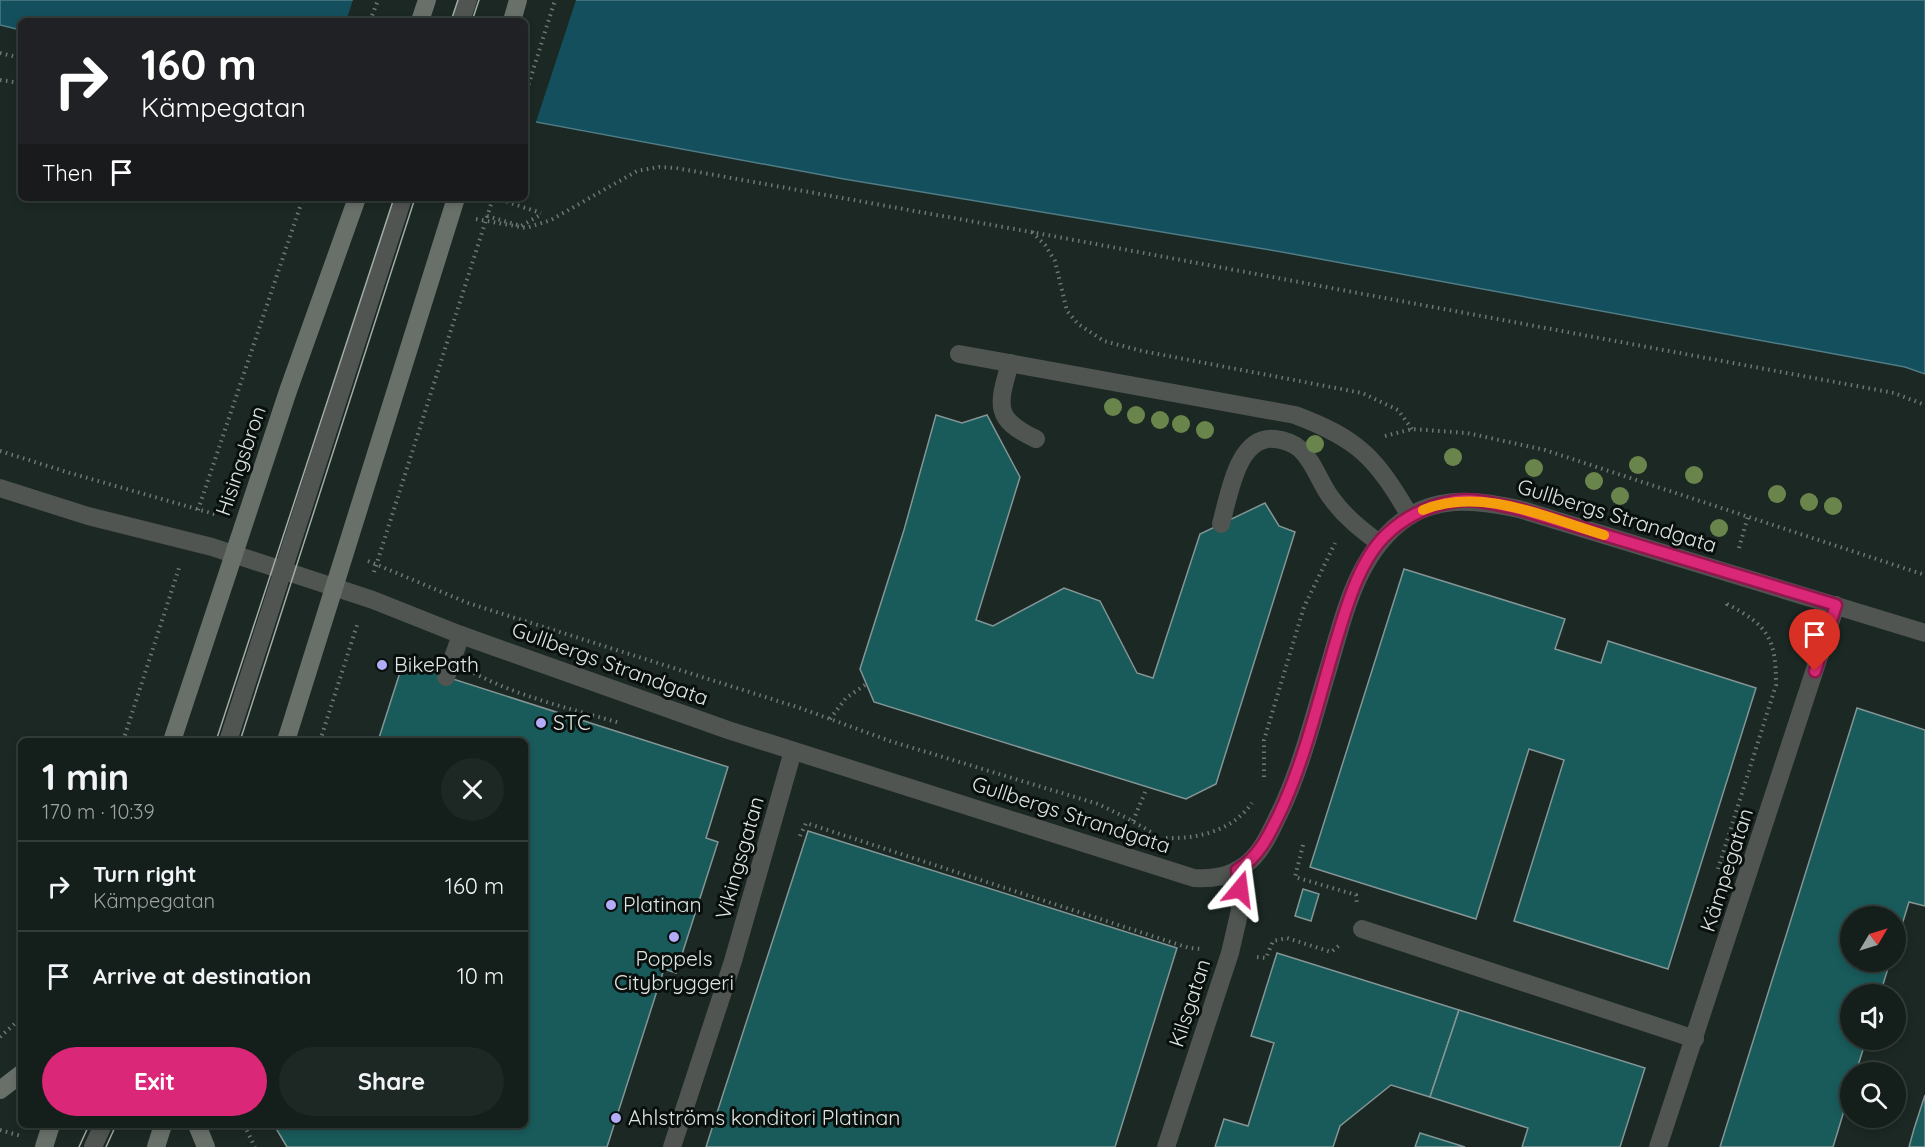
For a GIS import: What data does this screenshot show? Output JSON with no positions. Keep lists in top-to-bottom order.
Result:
{
  "streets": {
    "main road": ["Hisingsbron"],
    "street": [
      "Gullbergs Strandgata",
      "Vikingsgatan",
      "Kämpegatan",
      "Kilsgatan"
    ]
  },
  "crossings": [
    ["Gullbergs Strandgata", "Vikingsgatan"],
    ["Gullbergs Strandgata", "Kämpegatan"],
    ["Gullbergs Strandgata", "Kilsgatan"]
  ],
  "places": [
    "BikePath",
    "STC",
    "Platinan",
    "Poppels Citybryggeri",
    "Ahlströms konditori Platinan"
  ],
  "north": "top right",
  "page": {
    "turn": ["160 m", "Kämpegatan"],
    "then": "Then",
    "heading": ["1 min", "170 m · 10:39"],
    "list": [
      {
        "name": "Turn right",
        "note": "Kämpegatan",
        "value": "160 m"
      },
      {
        "name": "Arrive at destination",
        "value": "10 m"
      }
    ],
    "buttons": ["Exit", "Share"]
  }
}
